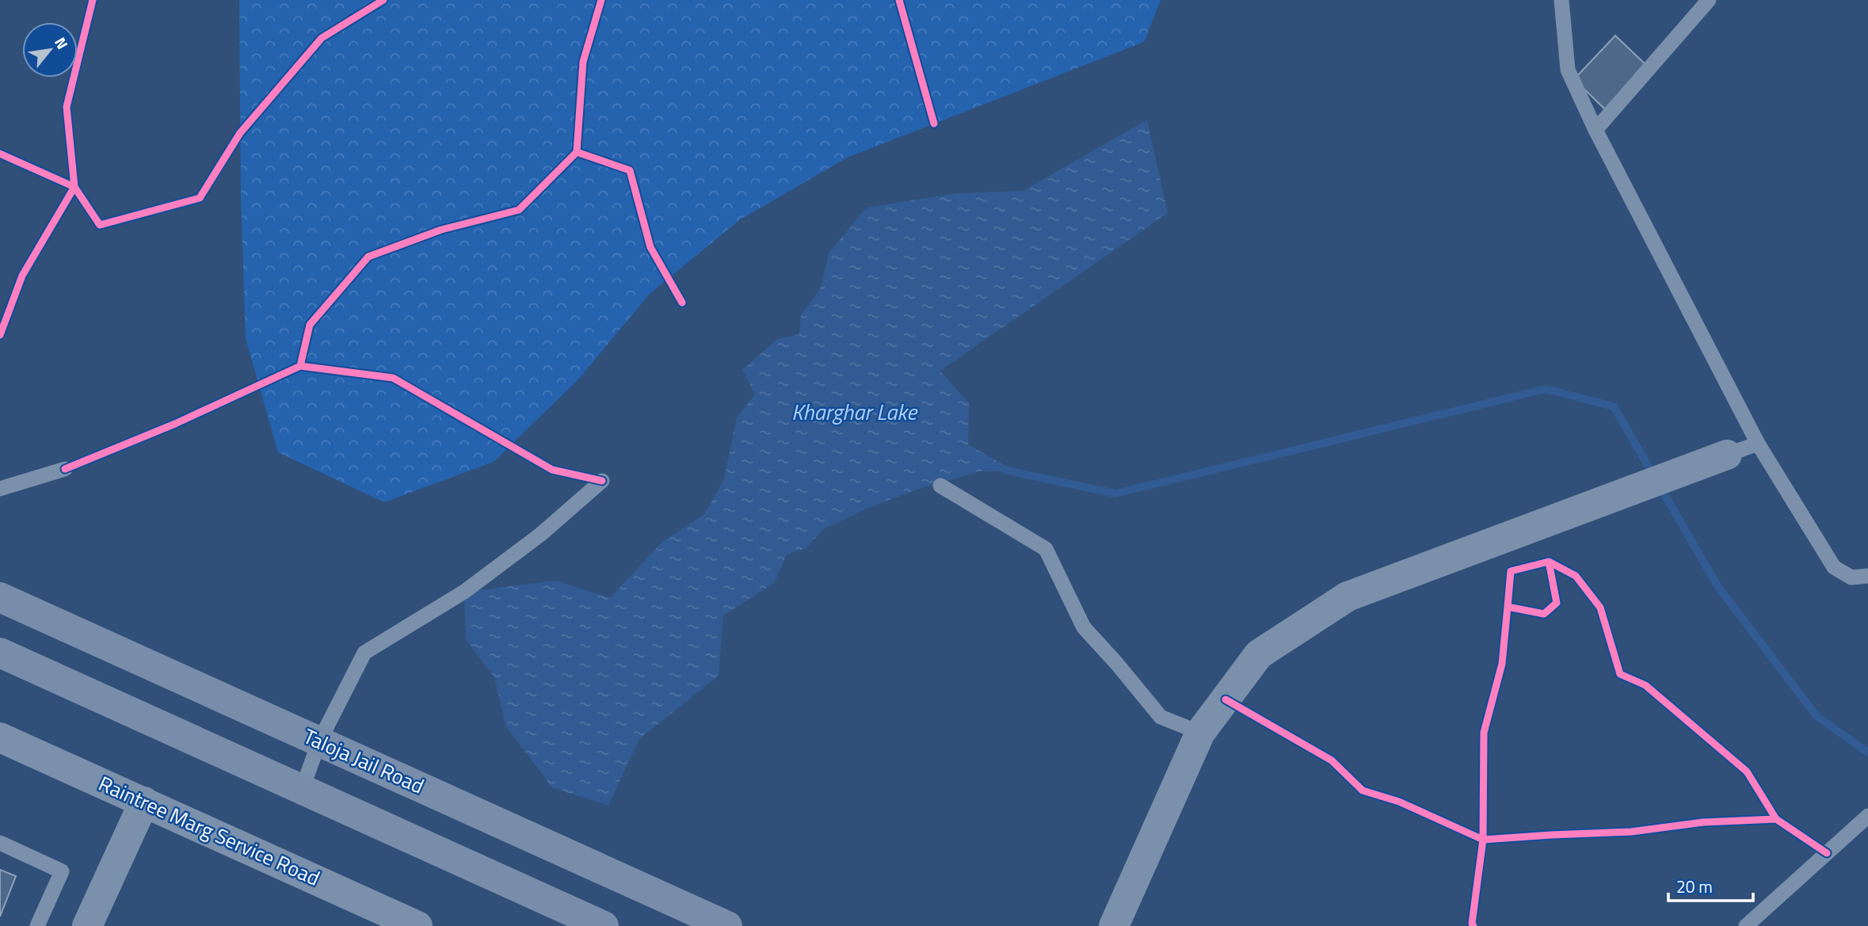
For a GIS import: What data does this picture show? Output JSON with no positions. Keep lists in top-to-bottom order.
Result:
{
  "streets": {
    "main road": ["Taloja Jail Road"],
    "street": ["Raintree Marg Service Road"]
  },
  "water": ["Kharghar Lake"],
  "scale_bar": "20 m",
  "north": "top right"
}
